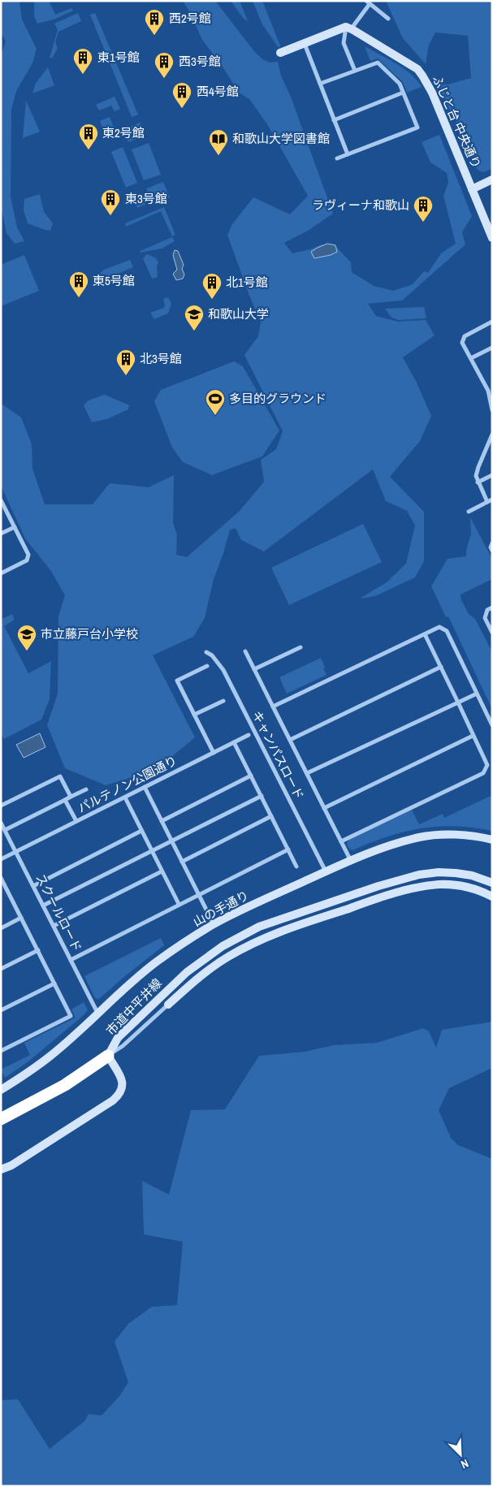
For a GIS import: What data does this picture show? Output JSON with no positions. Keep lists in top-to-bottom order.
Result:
{
  "streets": {
    "street": [
      "ふじと台 中央通り",
      "キャンパスロード",
      "パルテノン公園通り",
      "山の手通り",
      "スクールロード",
      "市道中平井線"
    ]
  },
  "crossings": [
    ["キャンパスロード", "山の手通り"],
    ["パルテノン公園通り", "スクールロード"],
    ["山の手通り", "スクールロード"]
  ],
  "places": {
    "building": [
      "西2号館",
      "東1号館",
      "西3号館",
      "西4号館",
      "東2号館",
      "東3号館",
      "ラヴィーナ和歌山",
      "東5号館",
      "北1号館",
      "北3号館"
    ],
    "library": ["和歌山大学図書館"],
    "school or university": ["和歌山大学", "市立藤戸台小学校"],
    "sports": ["多目的グラウンド"]
  },
  "north": "bottom right"
}
